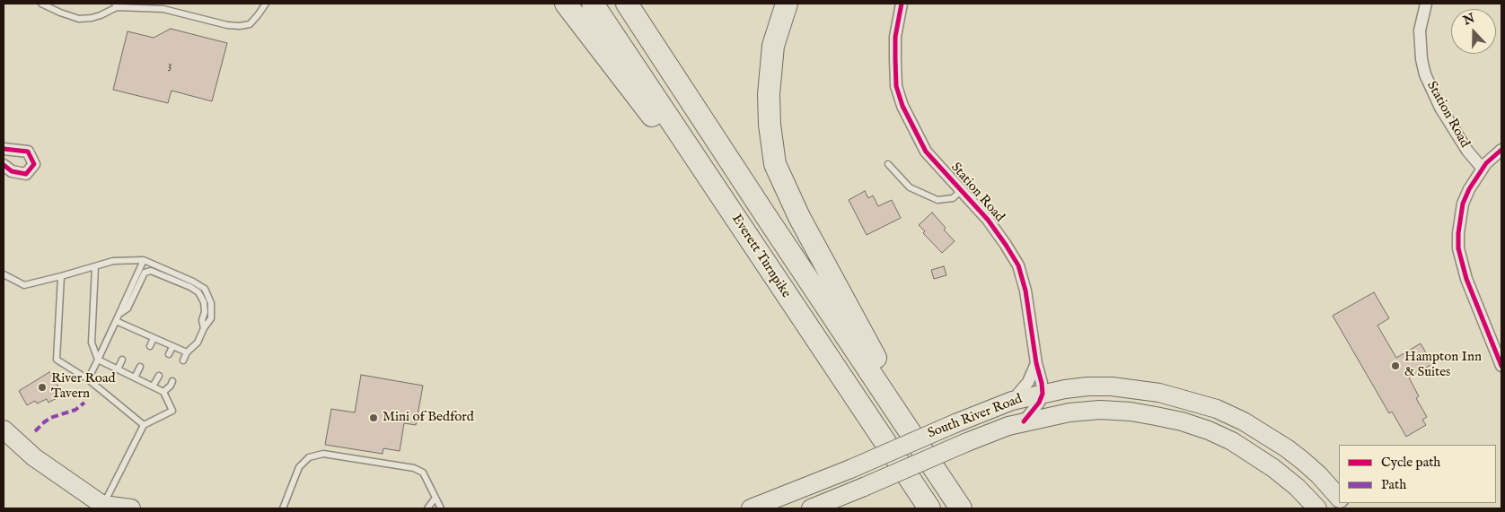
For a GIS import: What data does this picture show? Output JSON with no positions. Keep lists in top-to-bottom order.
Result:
{
  "streets": {
    "highway": ["Everett Turnpike"],
    "main road": ["South River Road"],
    "street": ["Station Road"]
  },
  "crossings": [
    ["Station Road", "South River Road"]
  ],
  "places": ["Hampton Inn & Suites", "River Road Tavern", "Mini of Bedford"],
  "house_numbers": ["3"],
  "legend": ["Cycle path", "Path"],
  "north": "top"
}
